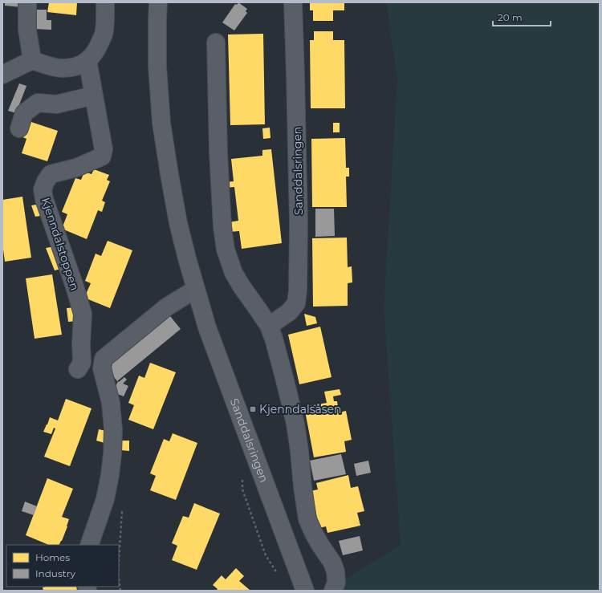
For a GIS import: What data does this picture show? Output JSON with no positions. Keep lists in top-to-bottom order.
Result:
{
  "streets": {
    "main road": ["Sanddalsringen"],
    "street": ["Kjenndalstoppen"]
  },
  "places": {
    "transit": ["Kjenndalsåsen"]
  },
  "legend": ["Homes", "Industry"],
  "scale_bar": "20 m"
}
